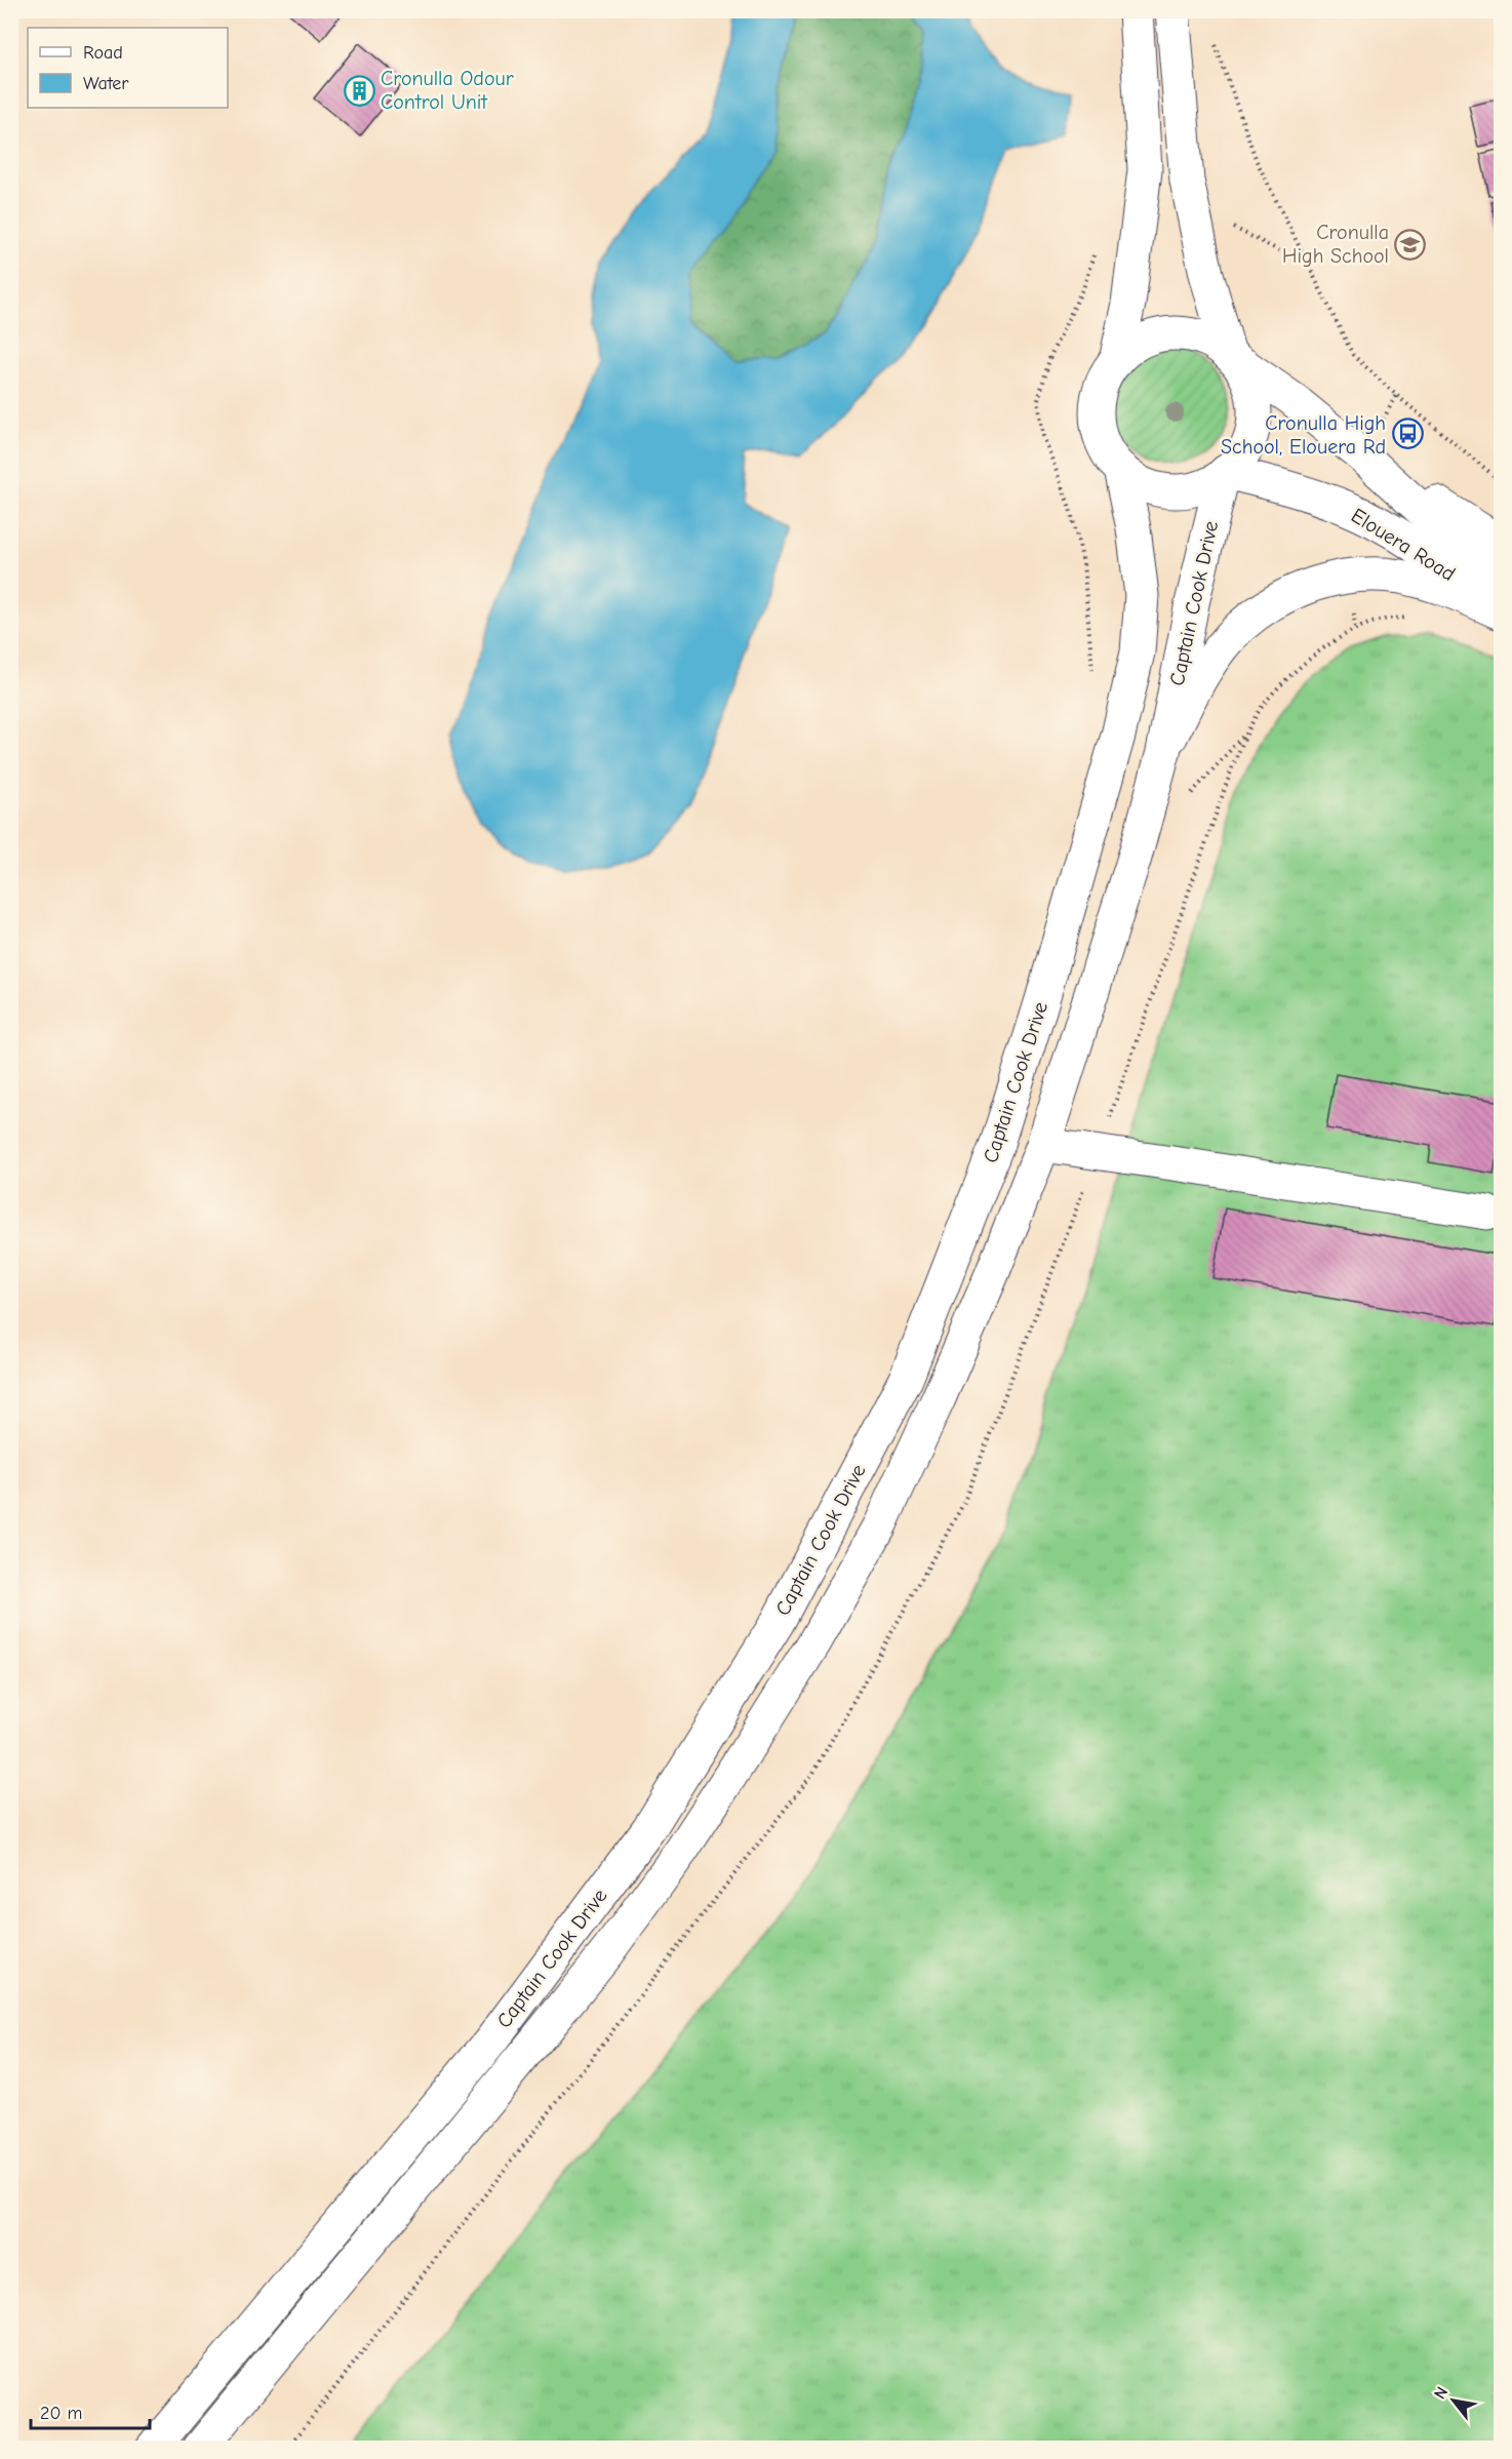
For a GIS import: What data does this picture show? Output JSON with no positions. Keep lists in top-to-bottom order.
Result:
{
  "streets": {
    "main road": ["Elouera Road", "Captain Cook Drive"]
  },
  "crossings": [
    ["Elouera Road", "Captain Cook Drive"]
  ],
  "places": {
    "building": ["Cronulla Odour Control Unit"],
    "school or university": ["Cronulla High School"],
    "bus stop": ["Cronulla High School, Elouera Rd"]
  },
  "legend": ["Road", "Water"],
  "scale_bar": "20 m",
  "north": "top left"
}
